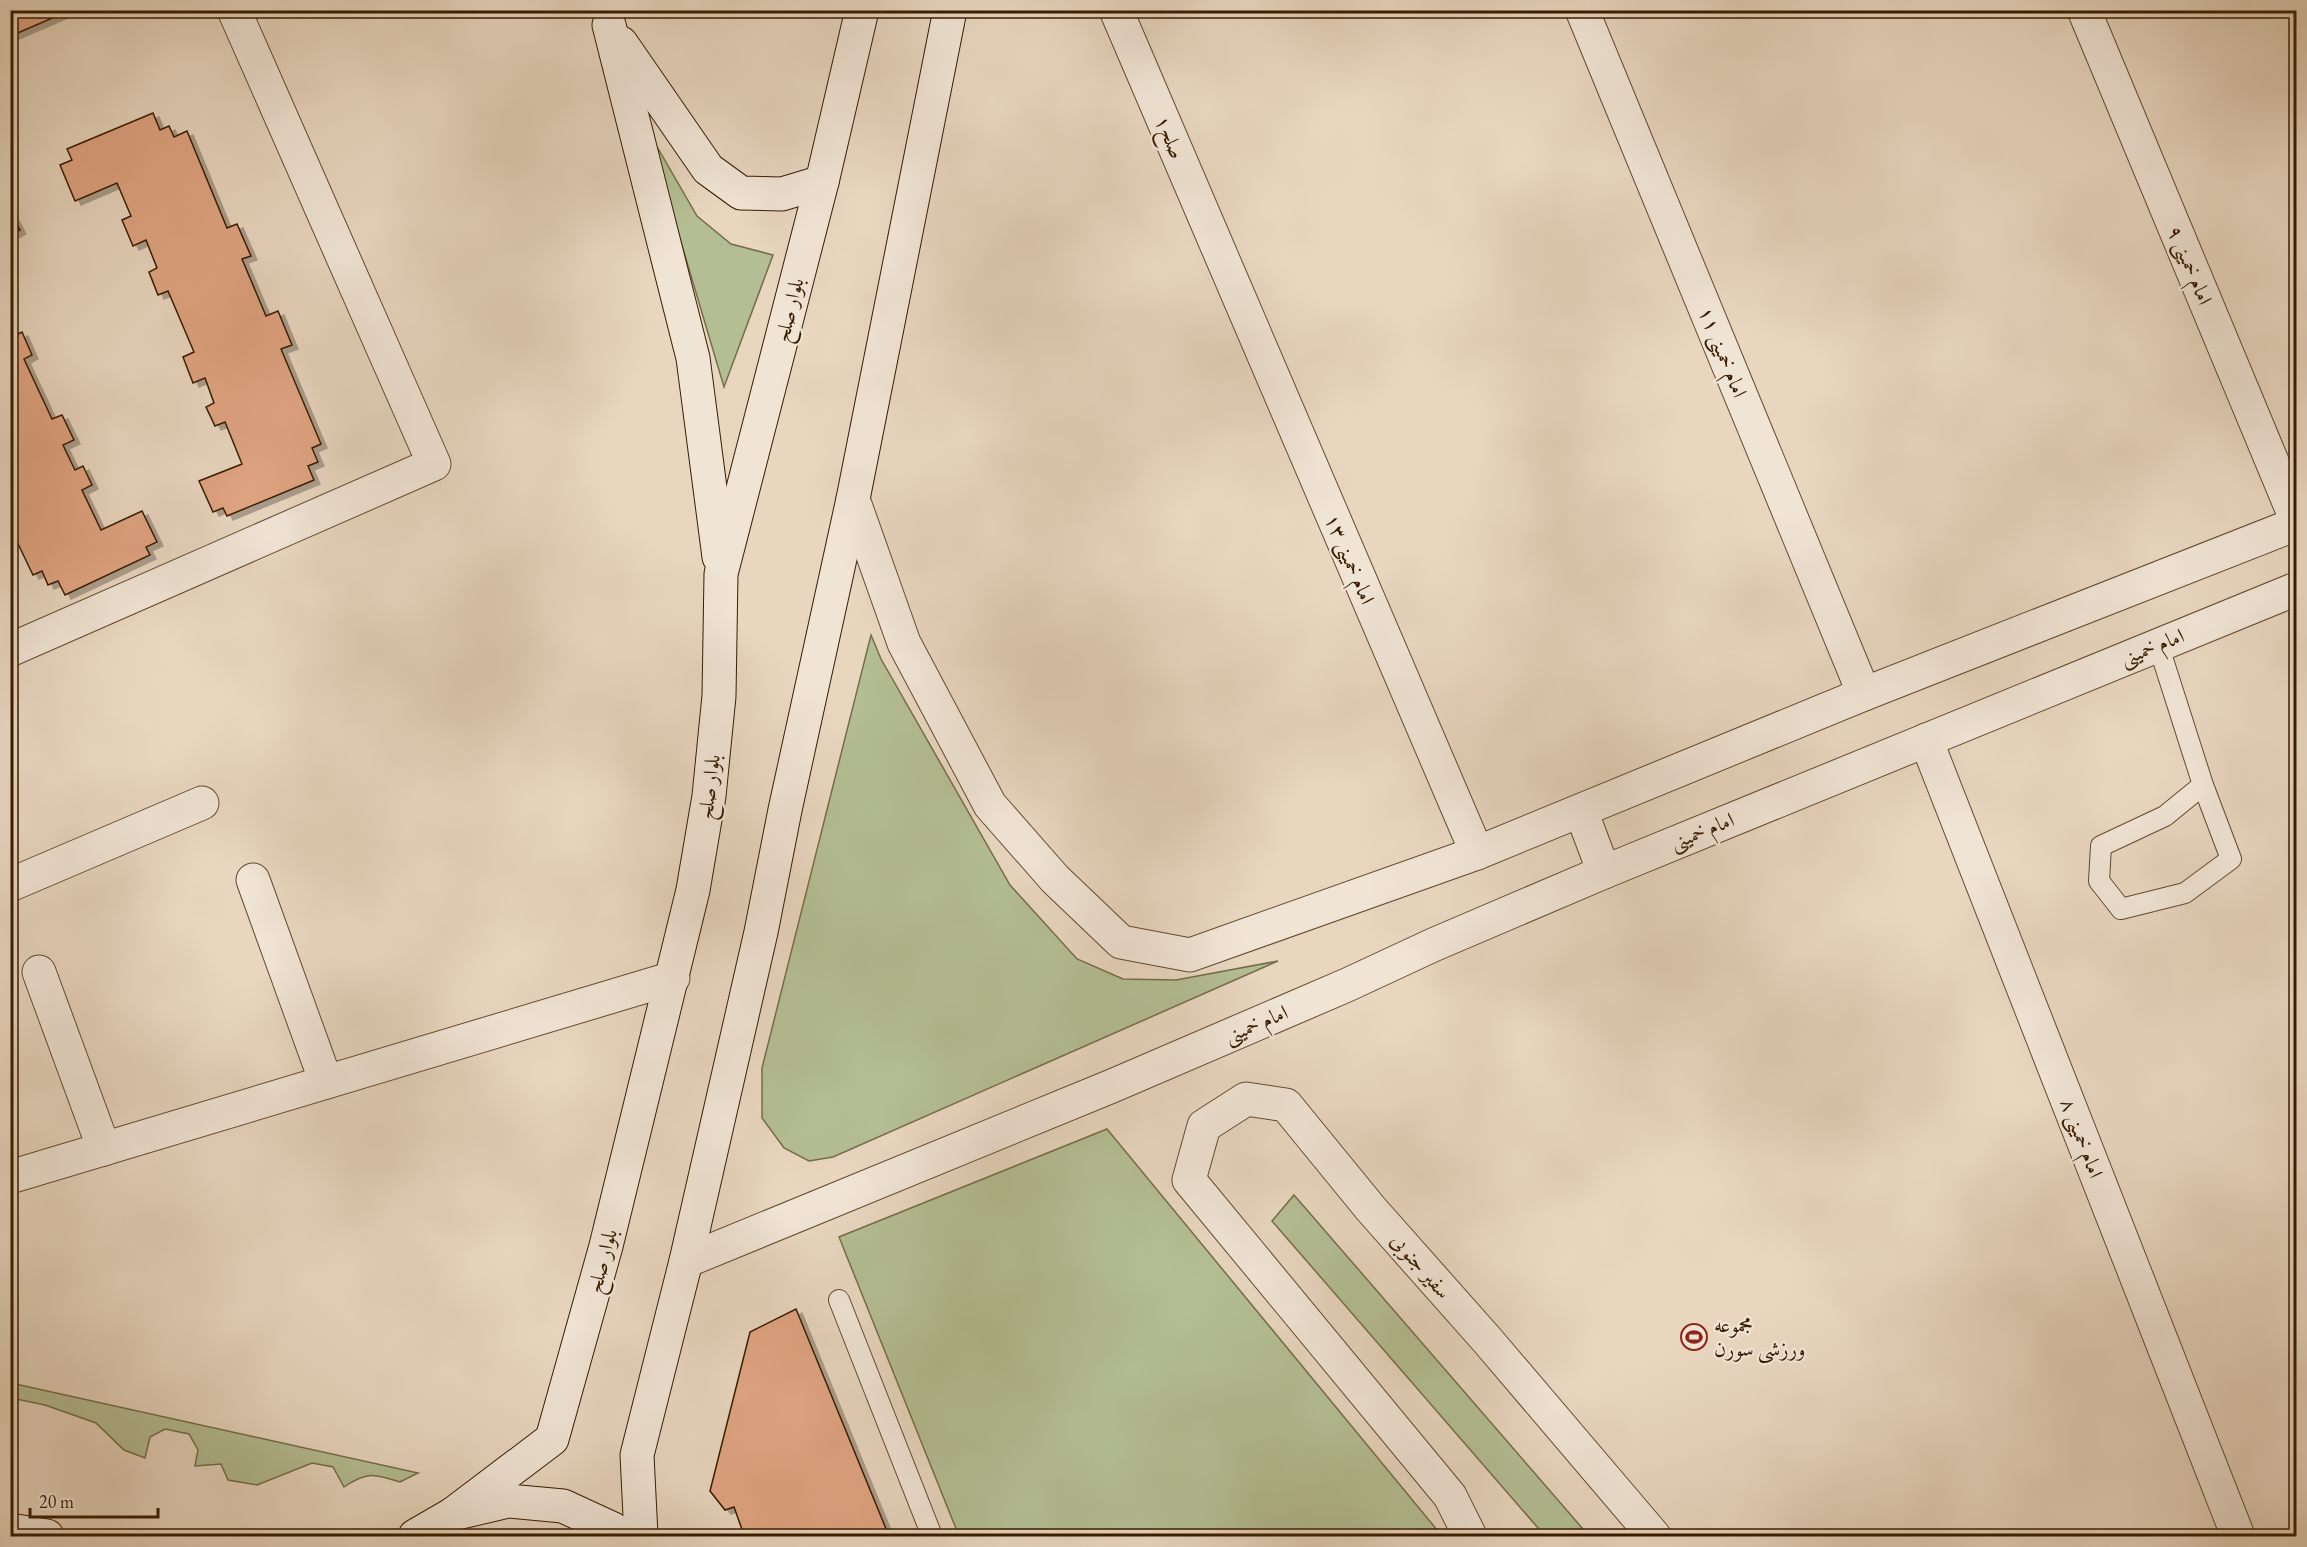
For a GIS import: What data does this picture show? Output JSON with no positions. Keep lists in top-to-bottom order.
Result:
{
  "streets": {
    "street": [
      "۱صلح",
      "امام خمینی ۹",
      "بلوار صلح",
      "امام خمینی ۱۱",
      "امام خمینی ۱۳",
      "امام خمینی",
      "امام خمینی ۸",
      "سفیر جنوبی"
    ]
  },
  "crossings": [
    ["۱صلح", "امام خمینی ۱۳"],
    ["امام خمینی", "امام خمینی ۸"]
  ],
  "places": {
    "sports": ["مجموعه ورزشی سورن"]
  },
  "scale_bar": "20 m"
}
